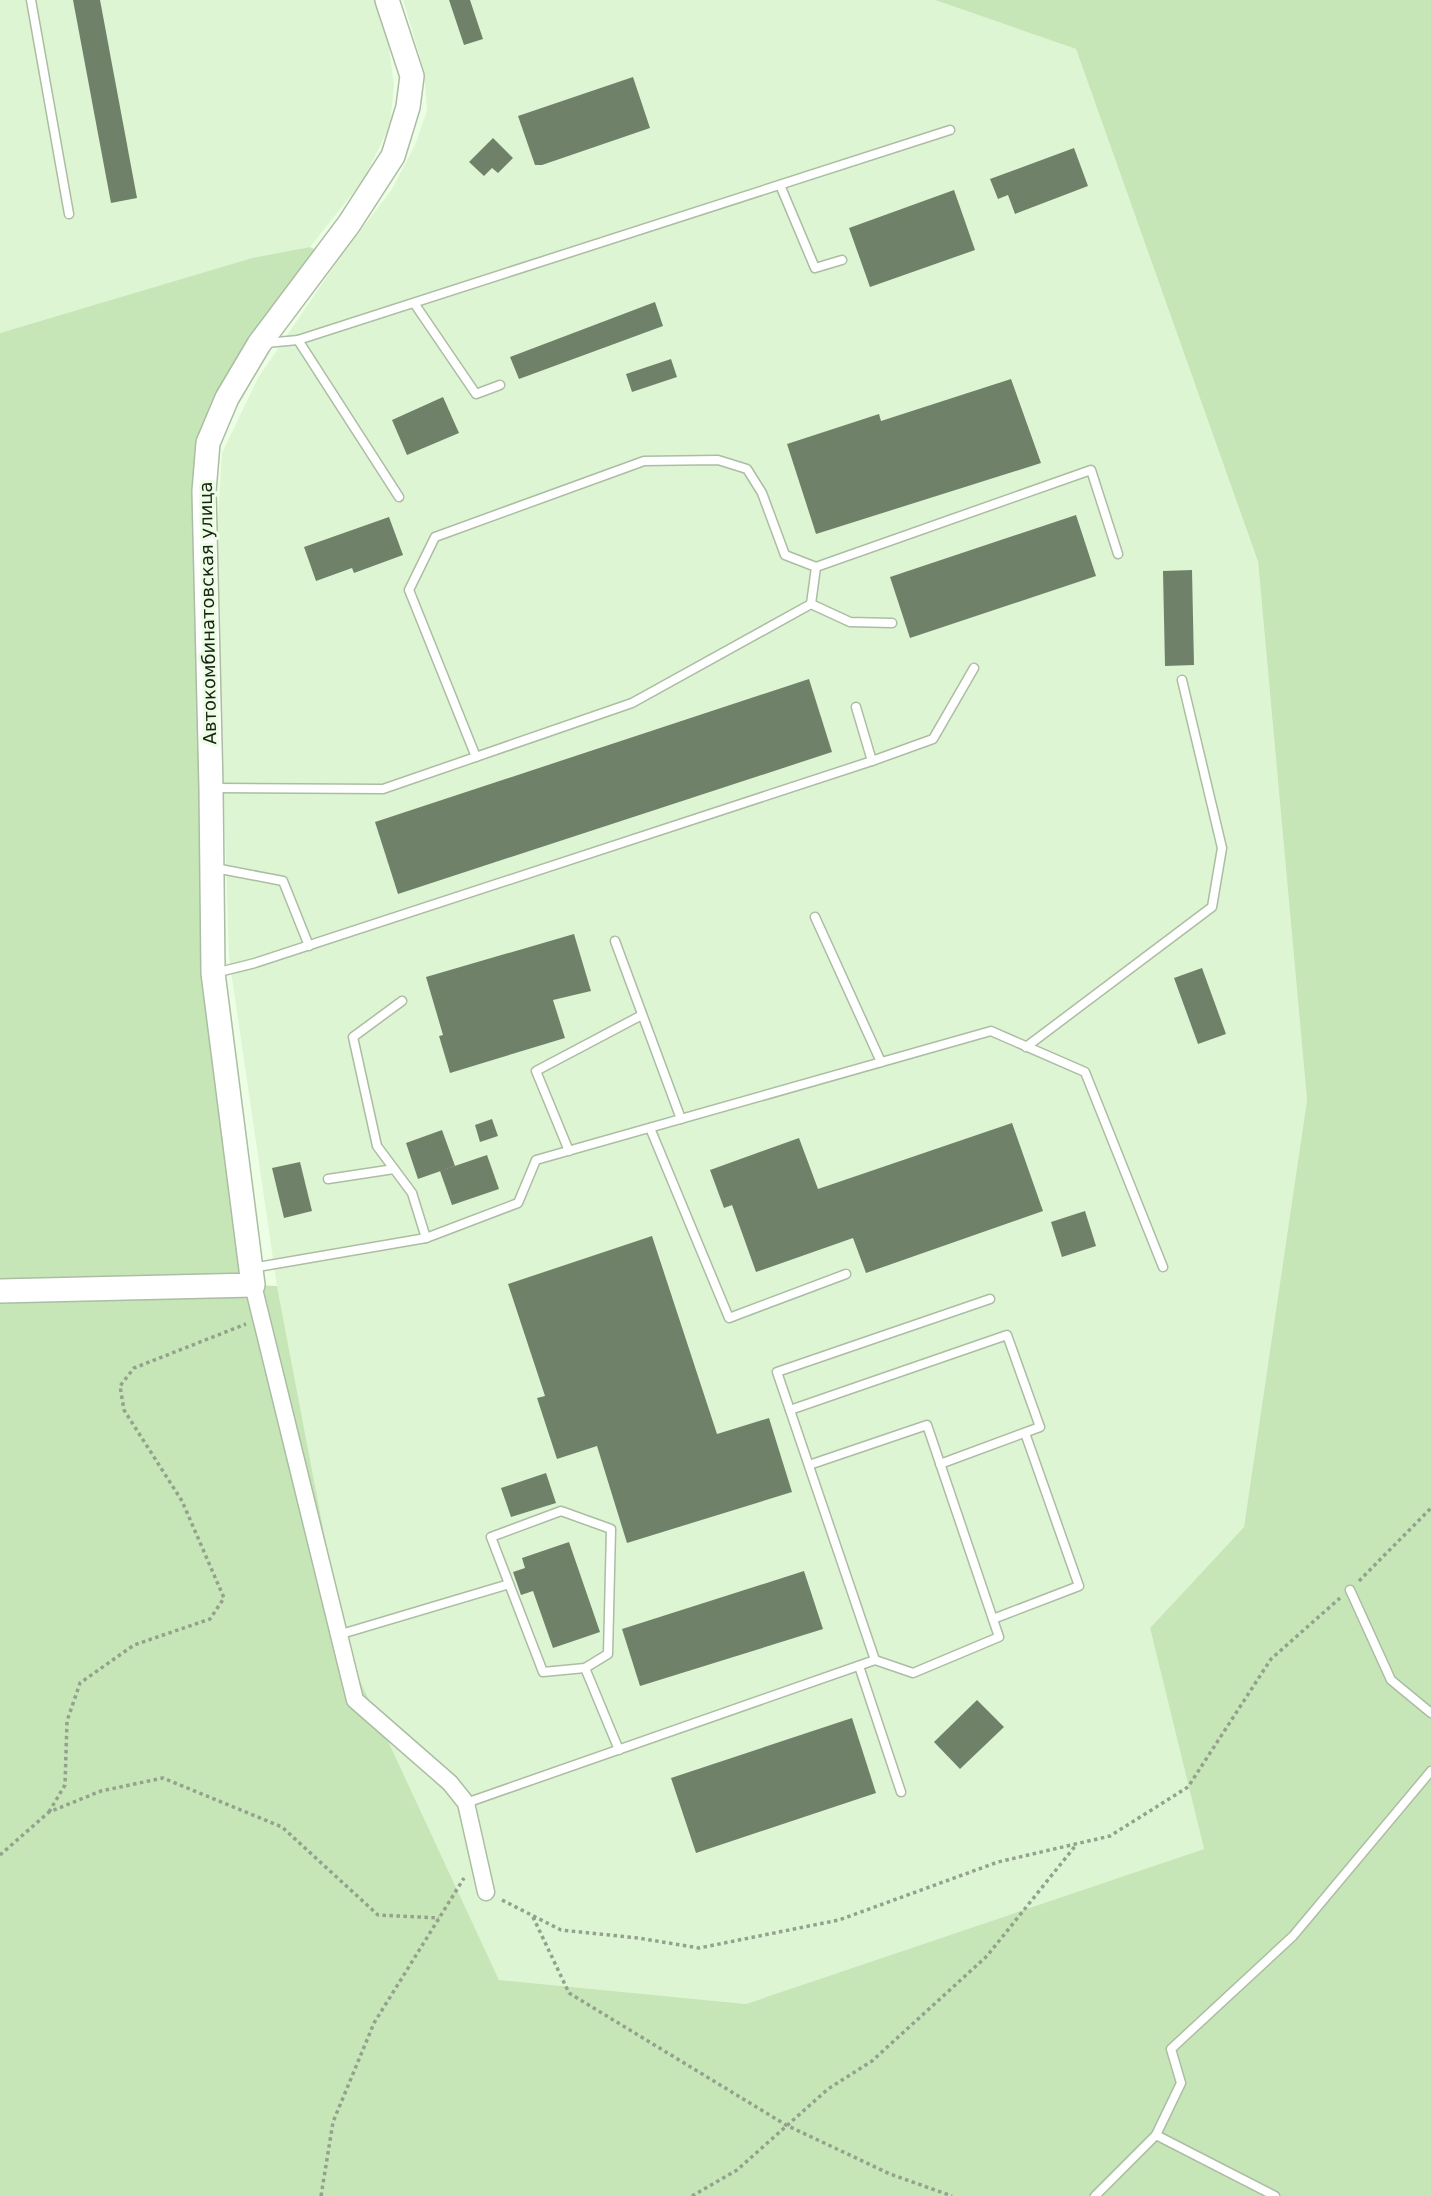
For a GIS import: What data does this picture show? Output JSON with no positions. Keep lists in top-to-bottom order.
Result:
{
  "streets": {
    "street": ["Автокомбинатовская улица"]
  }
}
